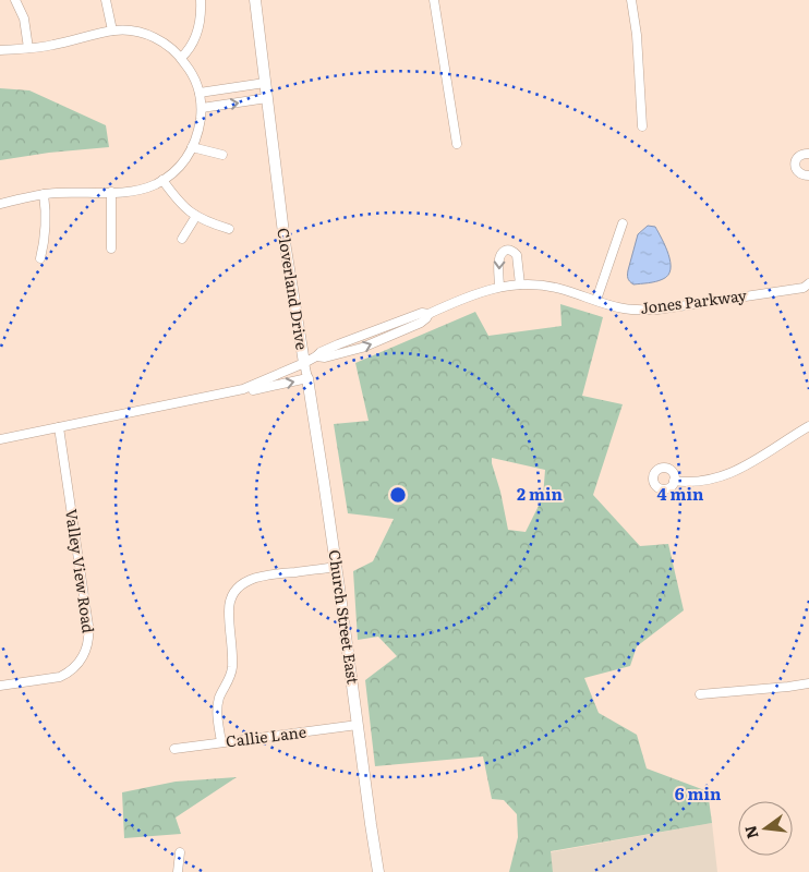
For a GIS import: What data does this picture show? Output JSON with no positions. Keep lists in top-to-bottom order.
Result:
{
  "streets": {
    "main road": ["Cloverland Drive", "Church Street East"],
    "street": ["Jones Parkway", "Valley View Road", "Callie Lane"]
  },
  "crossings": [
    ["Cloverland Drive", "Jones Parkway"],
    ["Cloverland Drive", "Valley View Road"],
    ["Cloverland Drive", "Church Street East"],
    ["Jones Parkway", "Church Street East"],
    ["Church Street East", "Callie Lane"]
  ],
  "north": "left",
  "rings": ["2 min", "4 min", "6 min"]
}
